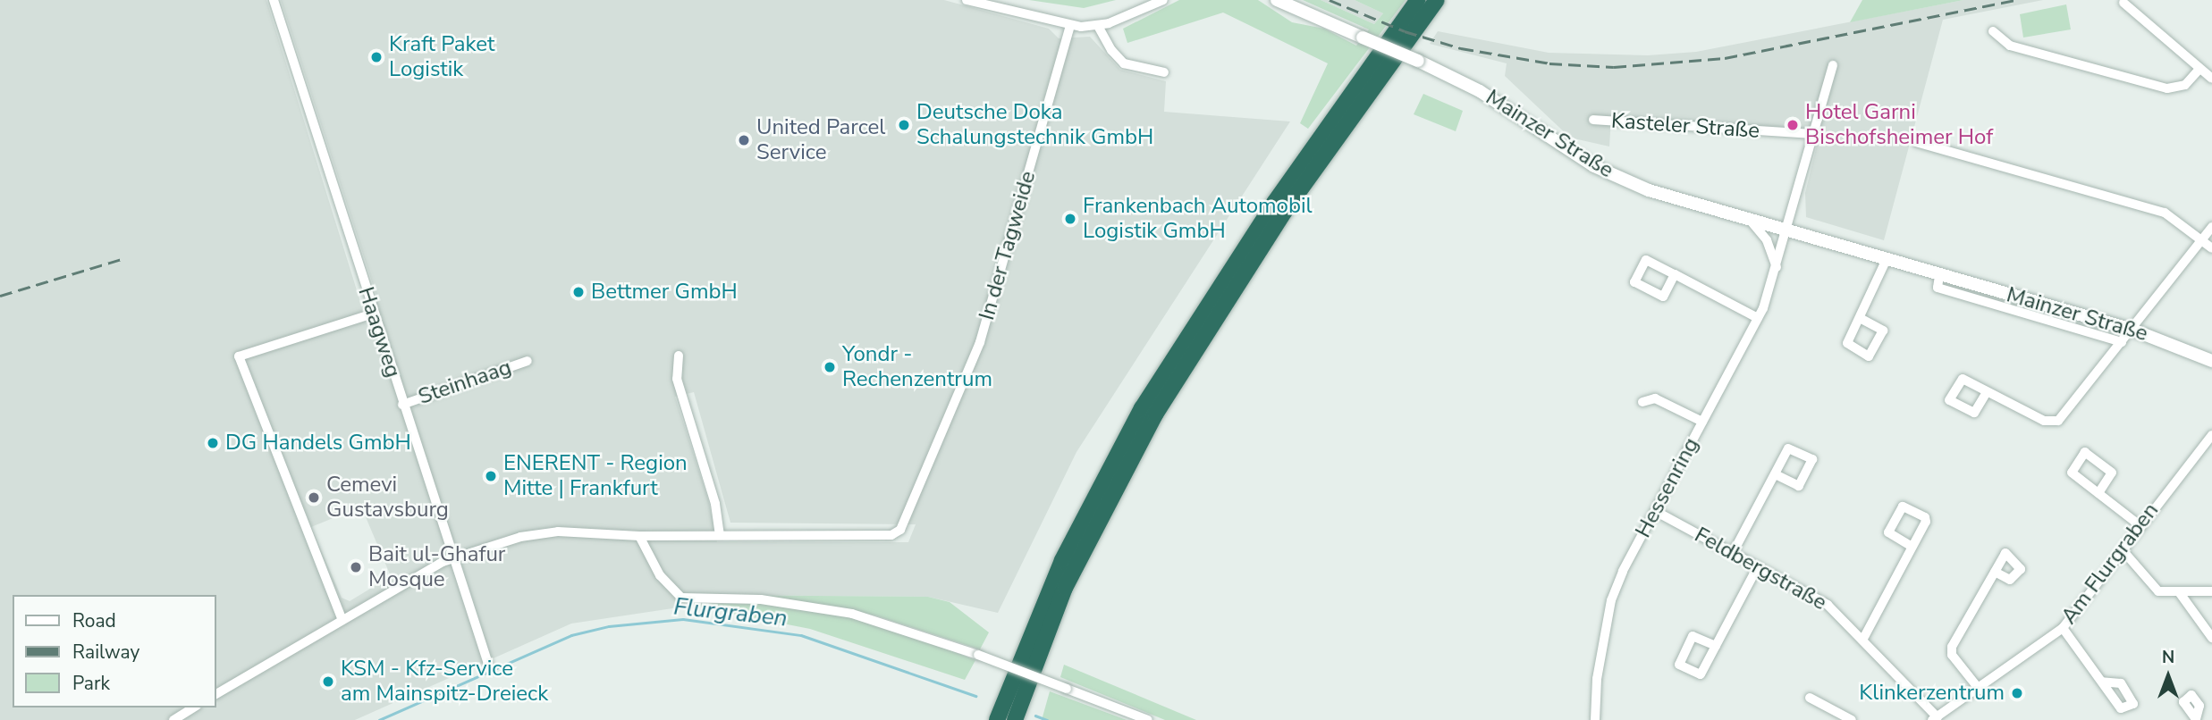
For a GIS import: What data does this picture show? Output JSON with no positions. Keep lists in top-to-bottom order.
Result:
{
  "streets": {
    "main road": ["Mainzer Straße"],
    "street": [
      "Kasteler Straße",
      "In der Tagweide",
      "Haagweg",
      "Steinhaag",
      "Hessenring",
      "Am Flurgraben",
      "Feldbergstraße"
    ]
  },
  "crossings": [
    ["Mainzer Straße", "Hessenring"],
    ["Haagweg", "Steinhaag"],
    ["Hessenring", "Feldbergstraße"],
    ["Am Flurgraben", "Feldbergstraße"]
  ],
  "water": ["Flurgraben"],
  "places": [
    "Kraft Paket Logistik",
    "Deutsche Doka Schalungstechnik GmbH",
    "Hotel Garni Bischofsheimer Hof",
    "United Parcel Service",
    "Frankenbach Automobil Logistik GmbH",
    "Bettmer GmbH",
    "Yondr - Rechenzentrum",
    "DG Handels GmbH",
    "ENERENT - Region Mitte | Frankfurt",
    "Cemevi Gustavsburg",
    "Bait ul-Ghafur Mosque",
    "KSM - Kfz-Service am Mainspitz-Dreieck",
    "Klinkerzentrum"
  ],
  "legend": ["Road", "Railway", "Park"],
  "north": "top"
}
